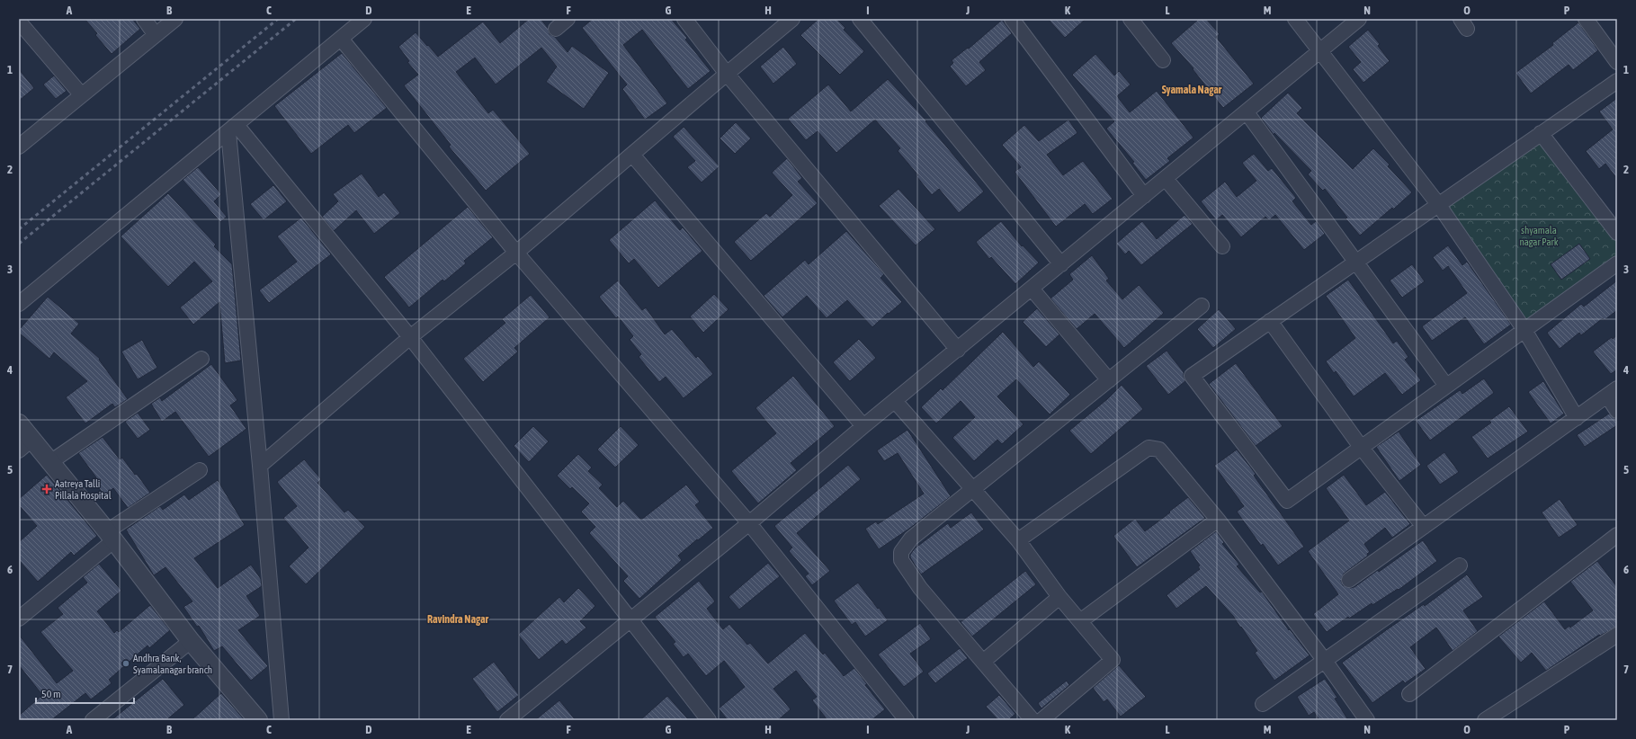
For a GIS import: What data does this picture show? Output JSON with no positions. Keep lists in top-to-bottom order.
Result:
{
  "districts": ["Syamala Nagar", "Ravindra Nagar"],
  "parks": ["shyamala nagar Park"],
  "places": {
    "health": ["Aatreya Talli Pillala Hospital"],
    "other": ["Andhra Bank, Syamalanagar branch"]
  },
  "scale_bar": "50 m",
  "grid": {
    "columns": [
      "A",
      "B",
      "C",
      "D",
      "E",
      "F",
      "G",
      "H",
      "I",
      "J",
      "K",
      "L",
      "M",
      "N",
      "O",
      "P"
    ],
    "rows": [
      "1",
      "2",
      "3",
      "4",
      "5",
      "6",
      "7"
    ]
  }
}
